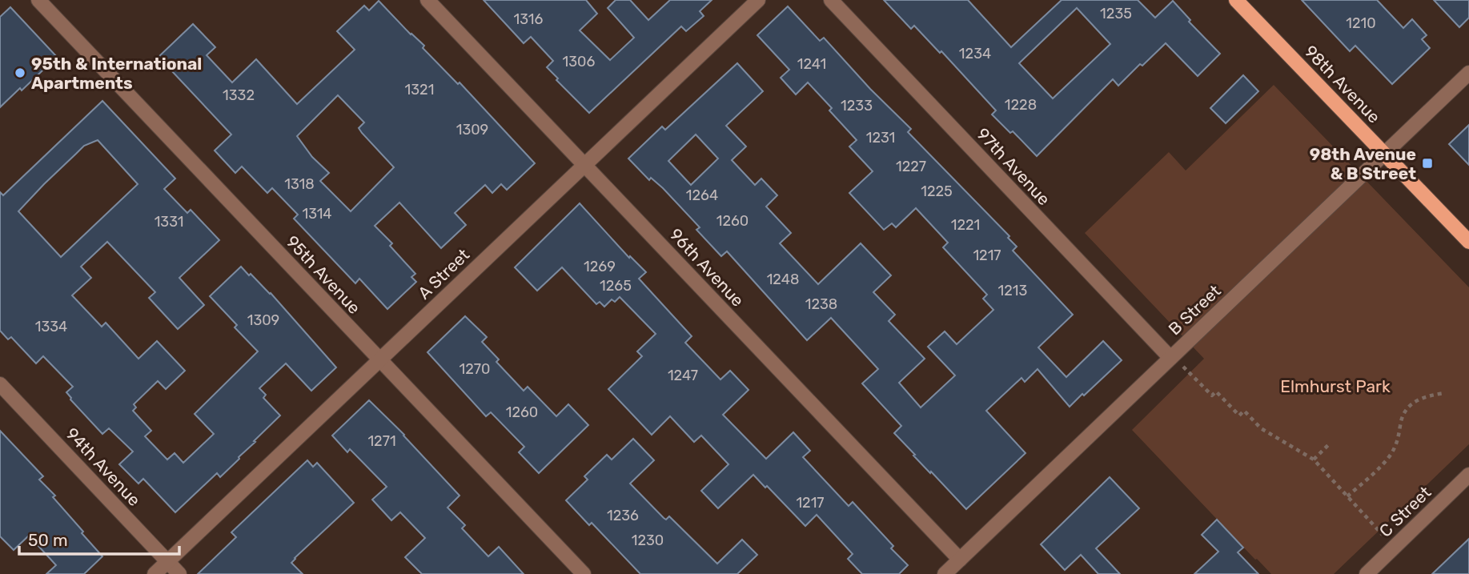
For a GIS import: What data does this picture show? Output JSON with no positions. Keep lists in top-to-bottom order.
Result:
{
  "streets": {
    "main road": ["98th Avenue"],
    "street": [
      "97th Avenue",
      "96th Avenue",
      "A Street",
      "95th Avenue",
      "B Street",
      "94th Avenue",
      "C Street"
    ]
  },
  "crossings": [
    ["98th Avenue", "B Street"],
    ["97th Avenue", "B Street"],
    ["96th Avenue", "A Street"],
    ["96th Avenue", "B Street"],
    ["A Street", "95th Avenue"],
    ["A Street", "94th Avenue"]
  ],
  "parks": ["Elmhurst Park"],
  "places": {
    "other": ["95th & International Apartments"],
    "transit": ["98th Avenue & B Street"]
  },
  "house_numbers": [
    "1235",
    "1316",
    "1210",
    "1234",
    "1306",
    "1241",
    "1321",
    "1332",
    "1228",
    "1233",
    "1309",
    "1231",
    "1227",
    "1318",
    "1225",
    "1264",
    "1314",
    "1260",
    "1331",
    "1221",
    "1217",
    "1269",
    "1248",
    "1265",
    "1213",
    "1238",
    "1309",
    "1334",
    "1270",
    "1247",
    "1260",
    "1271",
    "1217",
    "1236",
    "1230"
  ],
  "scale_bar": "50 m"
}
